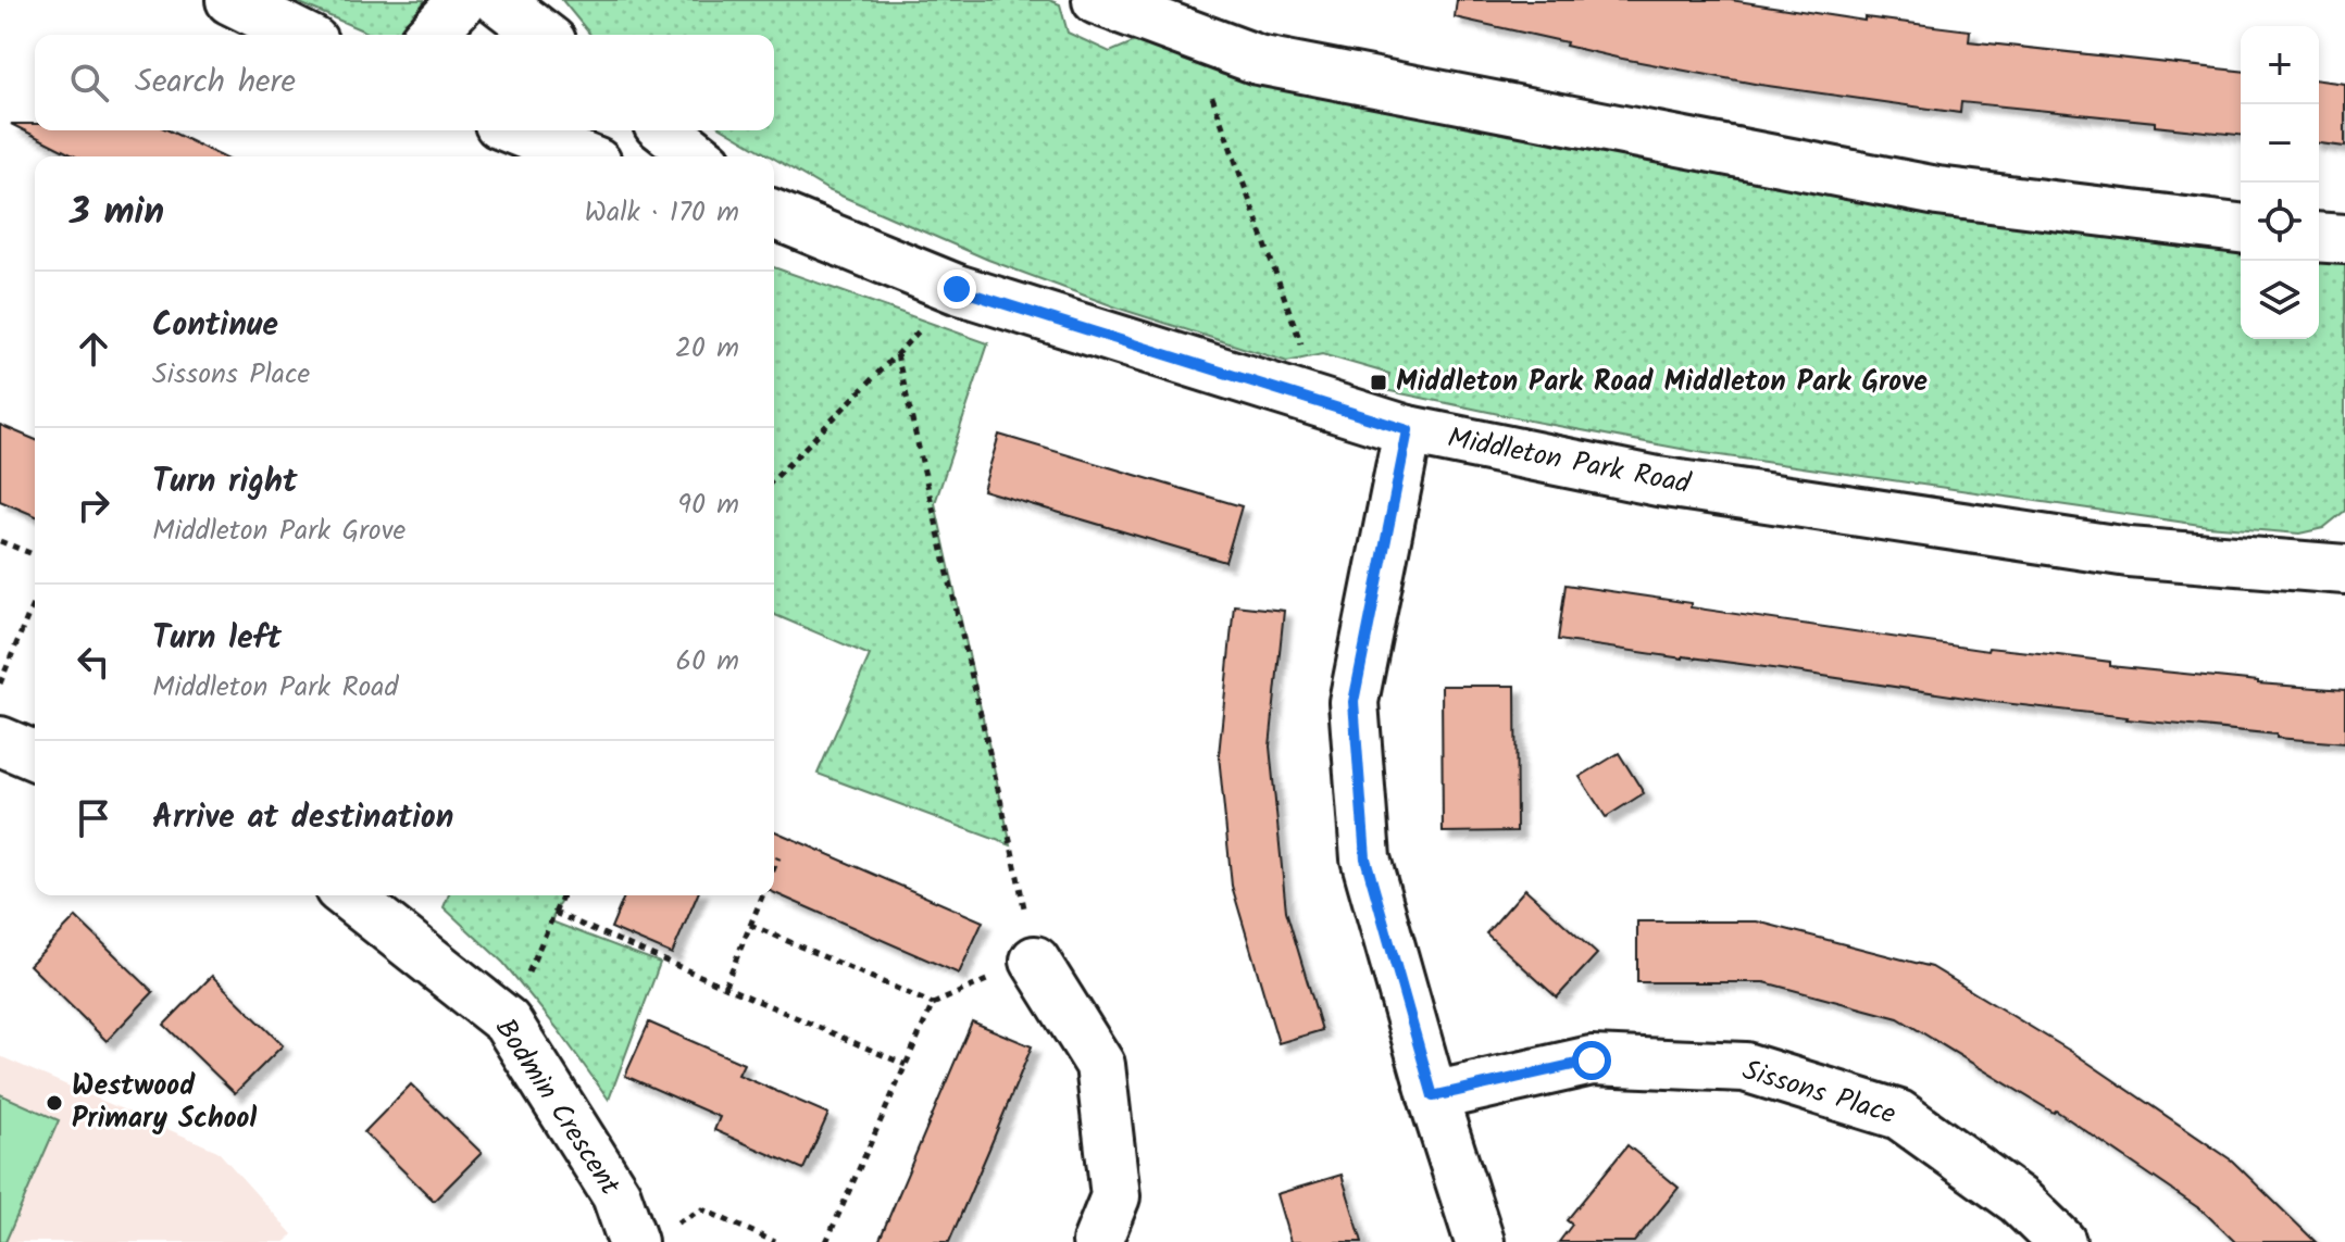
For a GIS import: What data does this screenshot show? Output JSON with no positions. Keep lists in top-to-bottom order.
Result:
{
  "streets": {
    "street": ["Middleton Park Road", "Sissons Place", "Bodmin Crescent"]
  },
  "places": {
    "transit": ["Middleton Park Road Middleton Park Grove"],
    "other": ["Westwood Primary School"]
  },
  "page": {
    "map_buttons": ["+", "−"],
    "search": "Search here",
    "heading": ["3 min", "Walk · 170 m"],
    "list": [
      ["Continue", "Sissons Place", "20 m"],
      ["Turn right", "Middleton Park Grove", "90 m"],
      ["Turn left", "Middleton Park Road", "60 m"],
      "Arrive at destination"
    ]
  }
}
